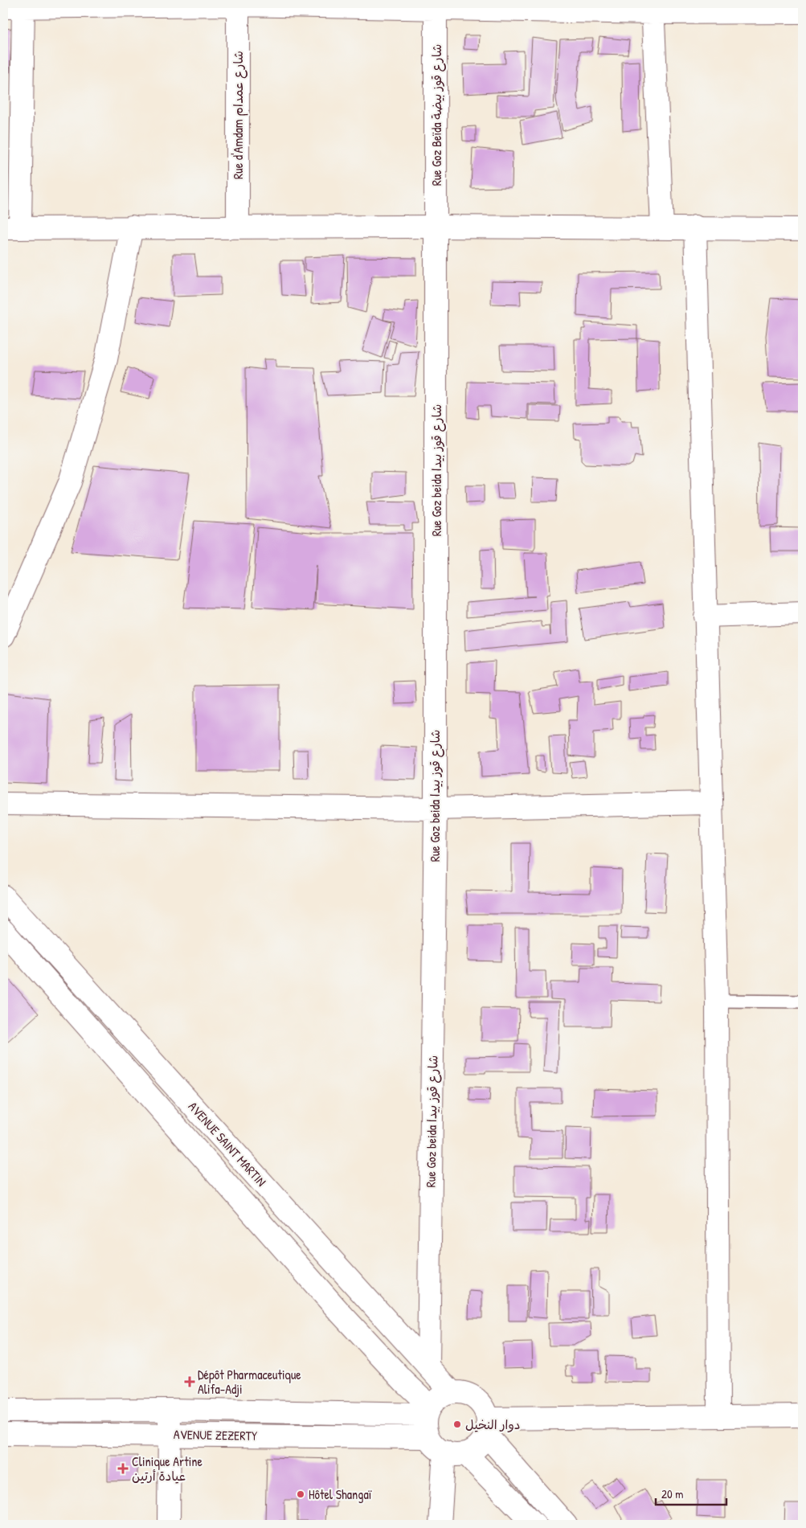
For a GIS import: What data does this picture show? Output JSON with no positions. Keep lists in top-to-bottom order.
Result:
{
  "streets": {
    "street": [
      "Rue d'Amdam شارع عمدام",
      "Rue Goz Beïda شارع قوز بيضة",
      "Rue Goz beida شارع قوز بيدا",
      "AVENUE SAINT MARTIN",
      "AVENUE ZEZERTY"
    ]
  },
  "crossings": [
    ["Rue Goz Beïda شارع قوز بيضة", "Rue Goz beida شارع قوز بيدا"],
    ["Rue Goz beida شارع قوز بيدا", "AVENUE SAINT MARTIN"],
    ["AVENUE SAINT MARTIN", "AVENUE ZEZERTY"]
  ],
  "places": {
    "health": ["Dépôt Pharmaceutique Alifa-Adji", "Clinique Artine عيادة أرتين"],
    "other": ["دوار النخيل", "Hôtel Shangaï"]
  },
  "scale_bar": "20 m"
}
